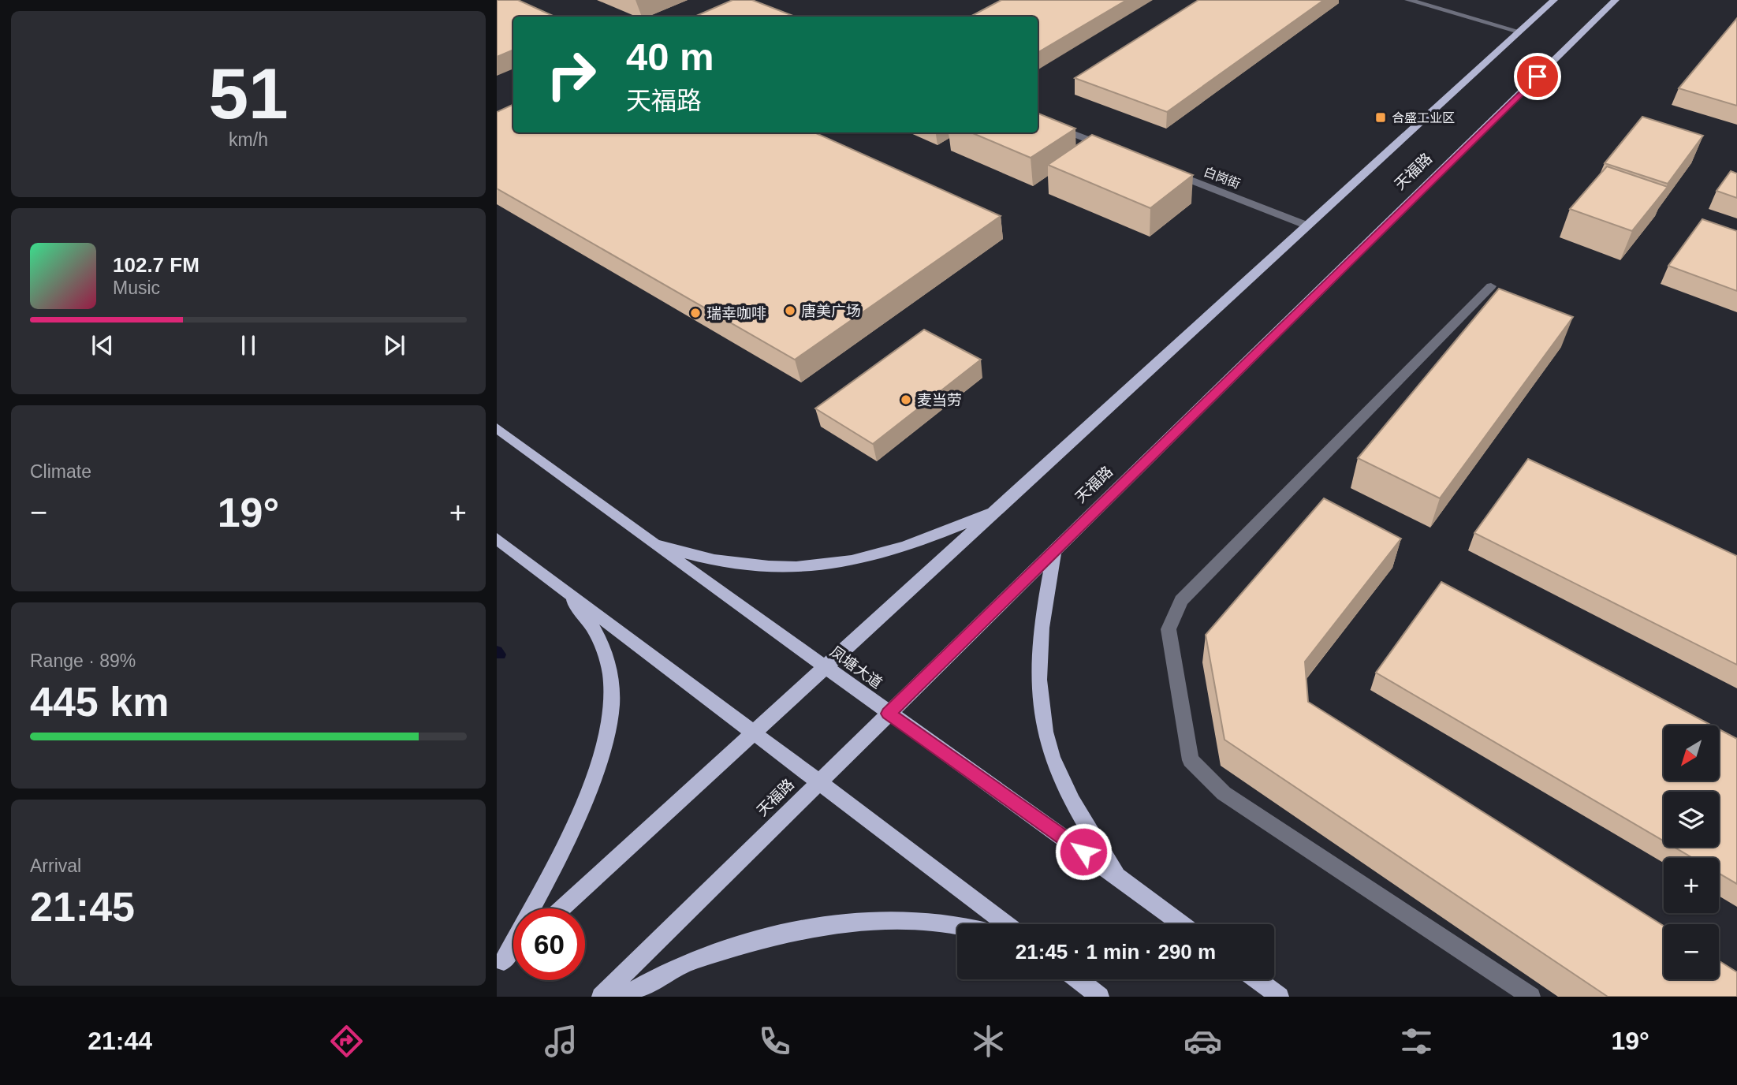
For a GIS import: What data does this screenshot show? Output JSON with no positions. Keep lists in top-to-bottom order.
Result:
{
  "streets": {
    "main road": ["天福路", "凤塘大道"],
    "street": ["白岗街"]
  },
  "crossings": [
    ["天福路", "白岗街"],
    ["天福路", "凤塘大道"]
  ],
  "places": {
    "transit": ["合盛工业区"],
    "other": ["唐美广场", "瑞幸咖啡", "麦当劳"]
  },
  "north": "bottom left",
  "page": {
    "tile": [
      ["51", "km/h"],
      "Climate",
      ["Range · 89%", "445 km"],
      ["Arrival", "21:45"]
    ],
    "turn": ["40 m", "天福路"],
    "song": ["102.7 FM", "Music"],
    "heat": ["−", "19°", "+"],
    "map_buttons": ["+", "−"],
    "limit": "60",
    "trip": "21:45 · 1 min · 290 m",
    "tabs": ["21:44", "19°"]
  }
}
